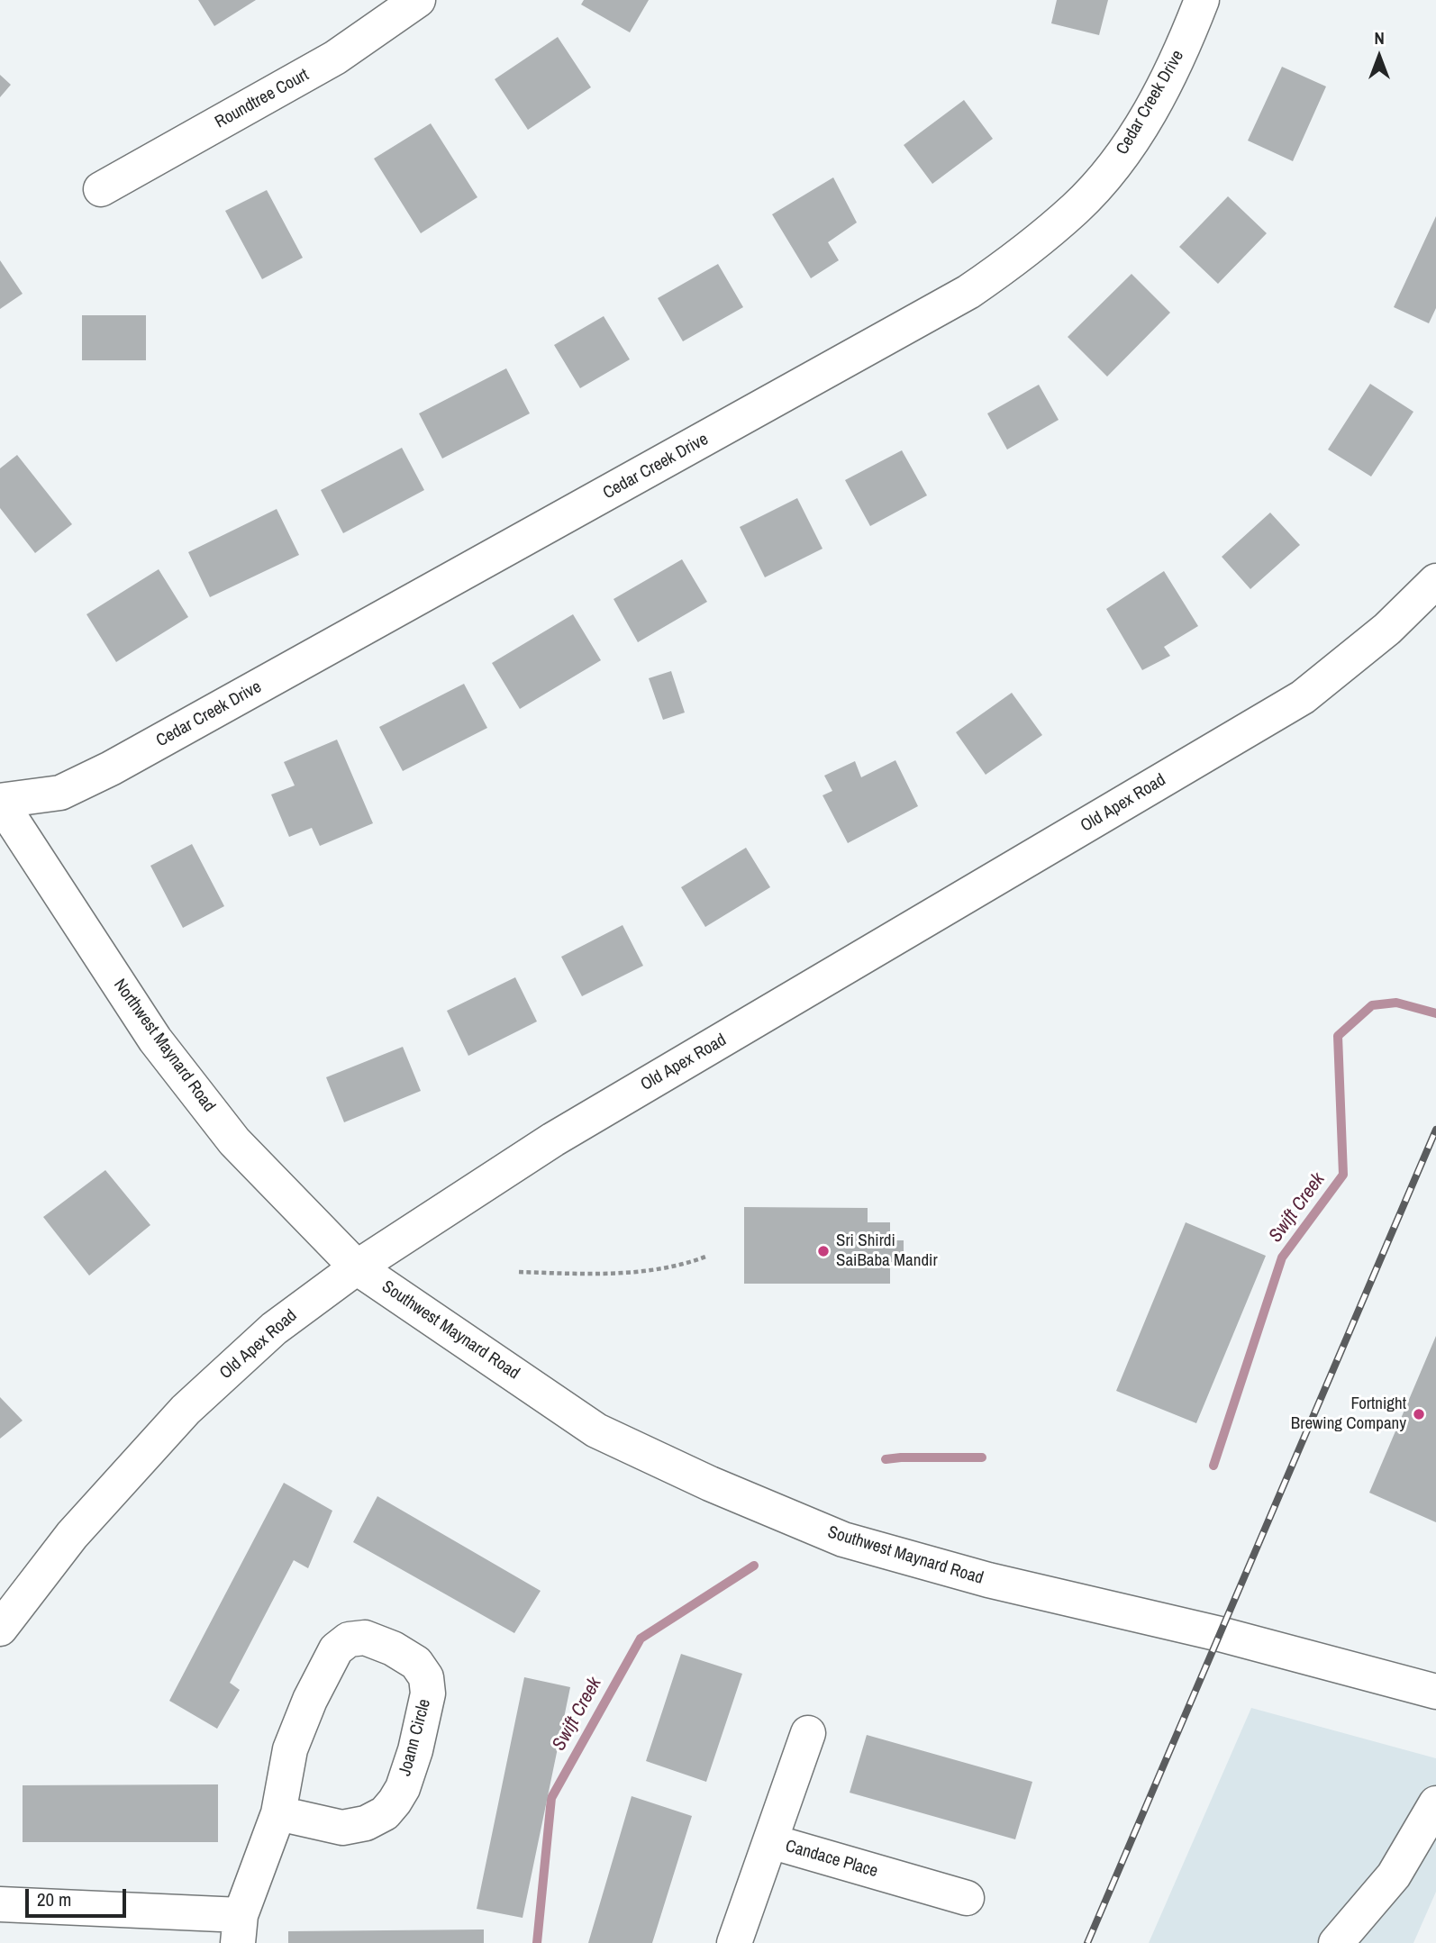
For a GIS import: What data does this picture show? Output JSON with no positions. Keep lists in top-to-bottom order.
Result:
{
  "streets": {
    "main road": [
      "Roundtree Court",
      "Cedar Creek Drive",
      "Old Apex Road",
      "Northwest Maynard Road",
      "Southwest Maynard Road",
      "Joann Circle",
      "Candace Place"
    ]
  },
  "crossings": [
    ["Cedar Creek Drive", "Northwest Maynard Road"],
    ["Old Apex Road", "Northwest Maynard Road"],
    ["Old Apex Road", "Southwest Maynard Road"],
    ["Northwest Maynard Road", "Southwest Maynard Road"]
  ],
  "water": ["Swift Creek"],
  "places": ["Sri Shirdi SaiBaba Mandir", "Fortnight Brewing Company"],
  "scale_bar": "20 m",
  "north": "top"
}
